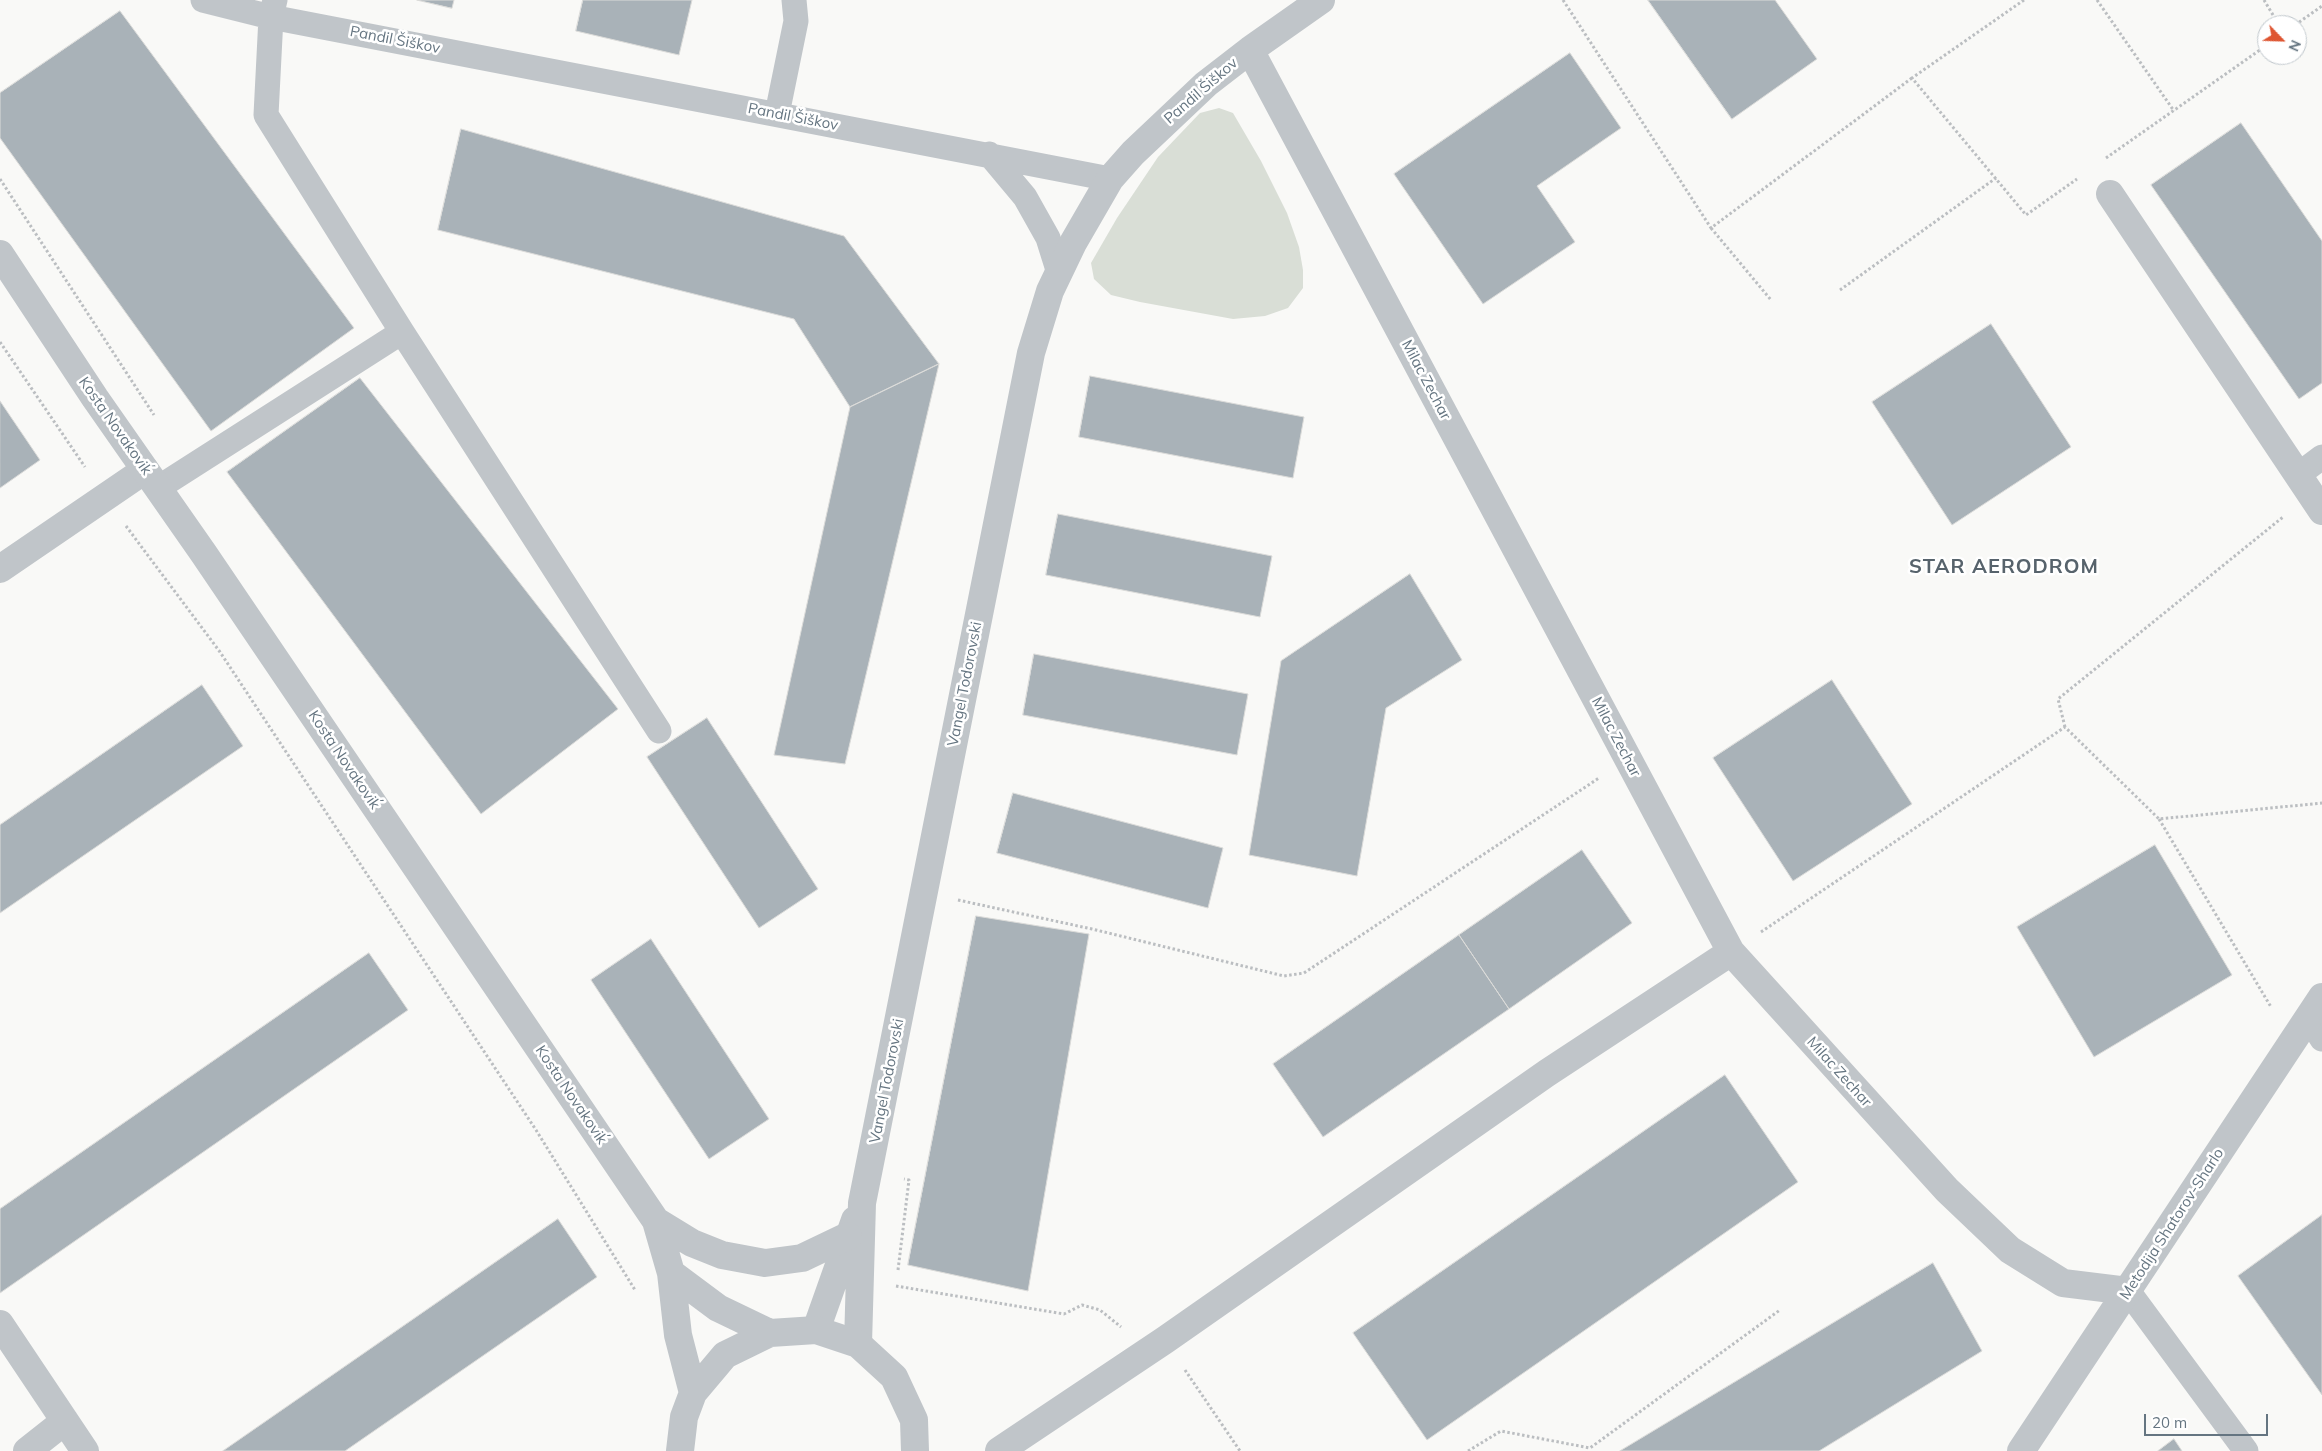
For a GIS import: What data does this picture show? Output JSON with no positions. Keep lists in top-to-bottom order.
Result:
{
  "streets": {
    "street": [
      "Pandil Šiškov",
      "Milac Zechar",
      "Kosta Novakoviḱ",
      "Vangel Todorovski",
      "Metodija Shatorov-Sharlo"
    ]
  },
  "crossings": [
    ["Pandil Šiškov", "Milac Zechar"],
    ["Pandil Šiškov", "Vangel Todorovski"],
    ["Milac Zechar", "Metodija Shatorov-Sharlo"]
  ],
  "districts": ["STAR AERODROM"],
  "scale_bar": "20 m",
  "north": "bottom right"
}
